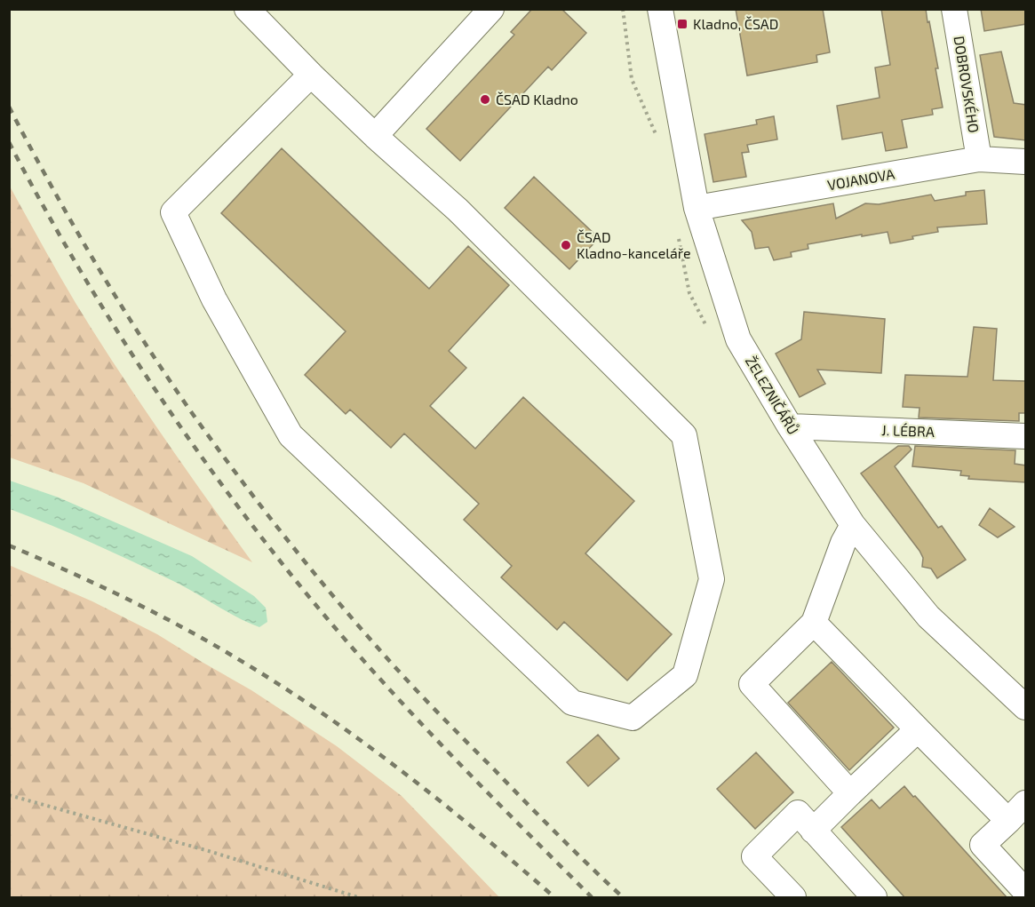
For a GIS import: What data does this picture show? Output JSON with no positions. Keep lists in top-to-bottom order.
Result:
{
  "streets": {
    "street": [
      "DOBROVSKÉHO",
      "VOJANOVA",
      "ŽELEZNIČÁŘŮ",
      "J. LÉBRA"
    ]
  },
  "crossings": [
    ["DOBROVSKÉHO", "VOJANOVA"],
    ["VOJANOVA", "ŽELEZNIČÁŘŮ"],
    ["ŽELEZNIČÁŘŮ", "J. LÉBRA"]
  ],
  "places": {
    "transit": ["Kladno, ČSAD"],
    "other": ["ČSAD Kladno", "ČSAD Kladno-kanceláře"]
  }
}
